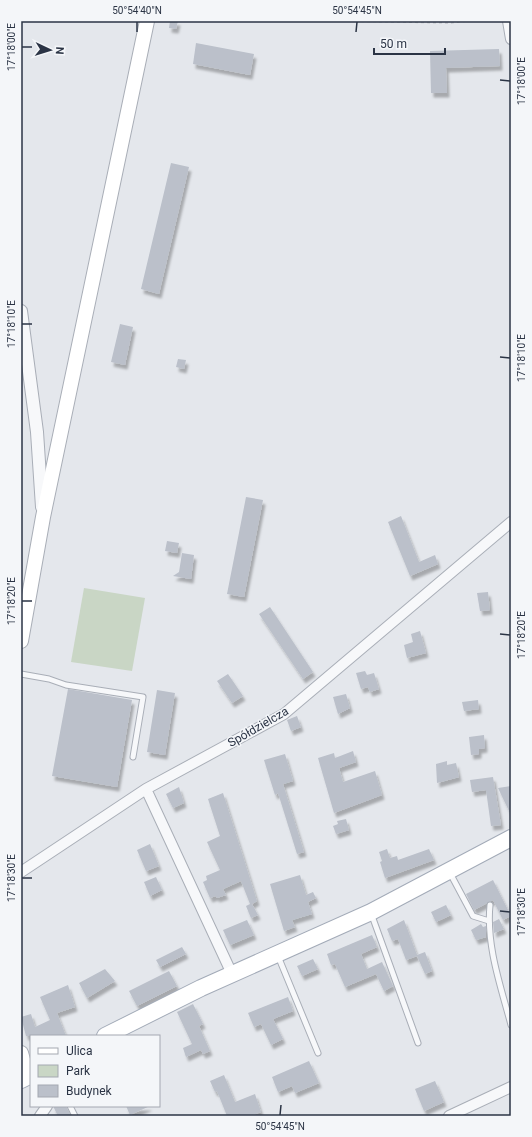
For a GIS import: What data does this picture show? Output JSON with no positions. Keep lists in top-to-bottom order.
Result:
{
  "streets": {
    "street": ["Spółdzielcza"]
  },
  "legend": ["Ulica", "Park", "Budynek"],
  "scale_bar": "50 m",
  "north": "right",
  "coordinates": [
    "50°54'40\"N",
    "50°54'45\"N",
    "17°18'00\"E",
    "17°18'10\"E",
    "17°18'20\"E",
    "17°18'30\"E"
  ]
}
